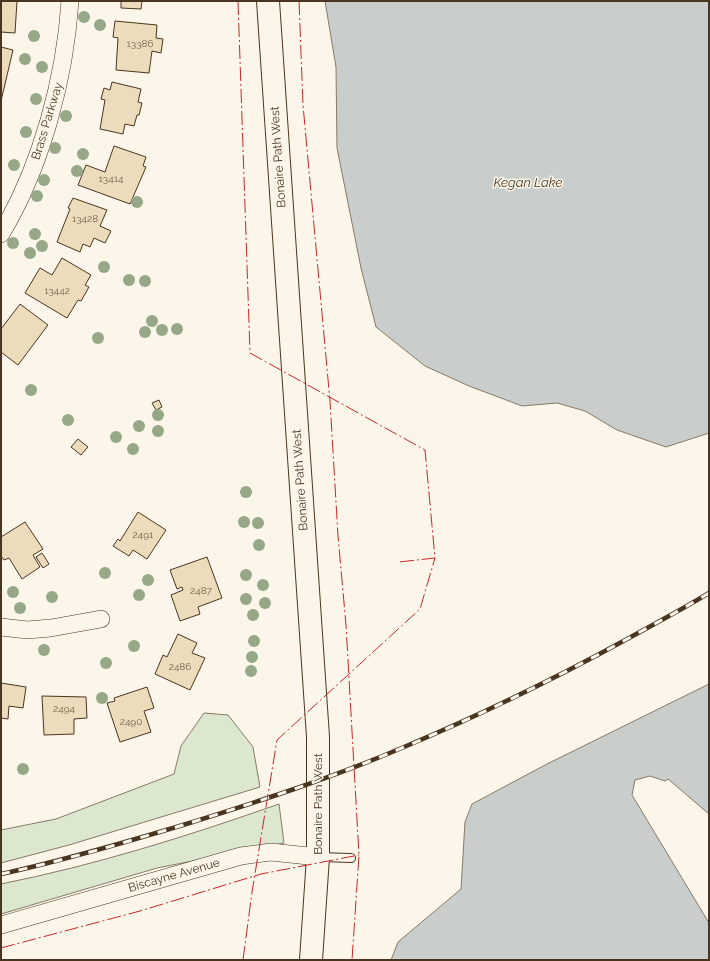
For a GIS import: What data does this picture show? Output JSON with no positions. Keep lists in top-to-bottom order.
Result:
{
  "streets": {
    "street": ["Brass Parkway", "Bonaire Path West", "Biscayne Avenue"]
  },
  "crossings": [
    ["Bonaire Path West", "Biscayne Avenue"]
  ],
  "water": ["Kegan Lake"],
  "house_numbers": [
    "13386",
    "13414",
    "13428",
    "13442",
    "2491",
    "2487",
    "2486",
    "2494",
    "2490"
  ]
}
